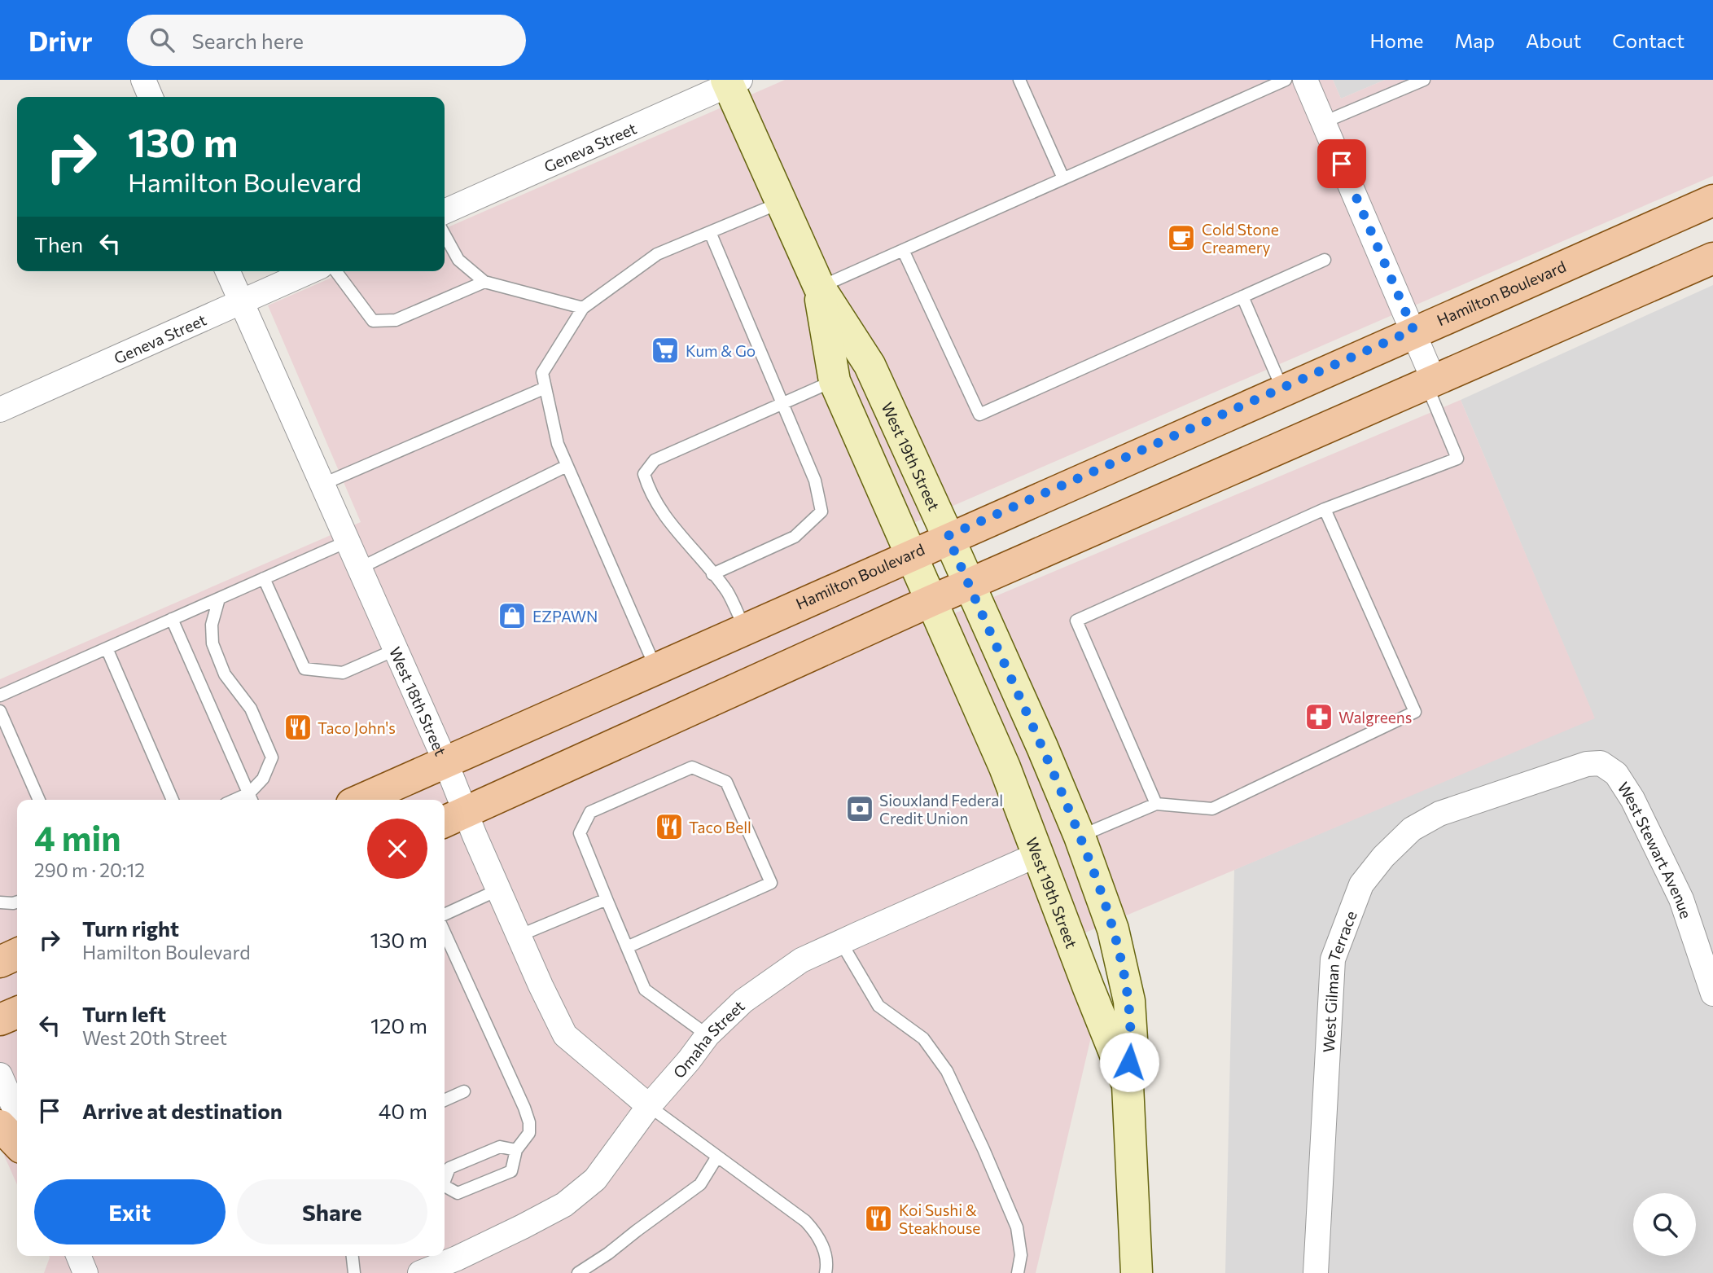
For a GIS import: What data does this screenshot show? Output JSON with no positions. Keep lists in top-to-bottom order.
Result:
{
  "streets": {
    "main road": ["Hamilton Boulevard", "West 19th Street"],
    "street": [
      "Geneva Street",
      "West 18th Street",
      "West Stewart Avenue",
      "West Gilman Terrace",
      "Omaha Street"
    ]
  },
  "crossings": [
    ["Geneva Street", "West 19th Street"],
    ["Geneva Street", "West 18th Street"],
    ["Hamilton Boulevard", "West 19th Street"],
    ["Hamilton Boulevard", "West 18th Street"],
    ["West 19th Street", "Omaha Street"],
    ["West 18th Street", "Omaha Street"],
    ["West Stewart Avenue", "West Gilman Terrace"]
  ],
  "places": {
    "cafe": ["Cold Stone Creamery"],
    "supermarket": ["Kum & Go"],
    "shop": ["EZPAWN"],
    "pharmacy": ["Walgreens"],
    "restaurant": ["Taco John's", "Taco Bell", "Koi Sushi & Steakhouse"],
    "bank": ["Siouxland Federal Credit Union"]
  },
  "page": {
    "header": "Drivr",
    "search": "Search here",
    "nav": [
      "Home",
      "Map",
      "About",
      "Contact"
    ],
    "turn": ["130 m", "Hamilton Boulevard"],
    "then": "Then",
    "heading": ["4 min", "290 m · 20:12"],
    "list": [
      {
        "name": "Turn right",
        "note": "Hamilton Boulevard",
        "value": "130 m"
      },
      {
        "name": "Turn left",
        "note": "West 20th Street",
        "value": "120 m"
      },
      {
        "name": "Arrive at destination",
        "value": "40 m"
      }
    ],
    "buttons": ["Exit", "Share"]
  }
}
